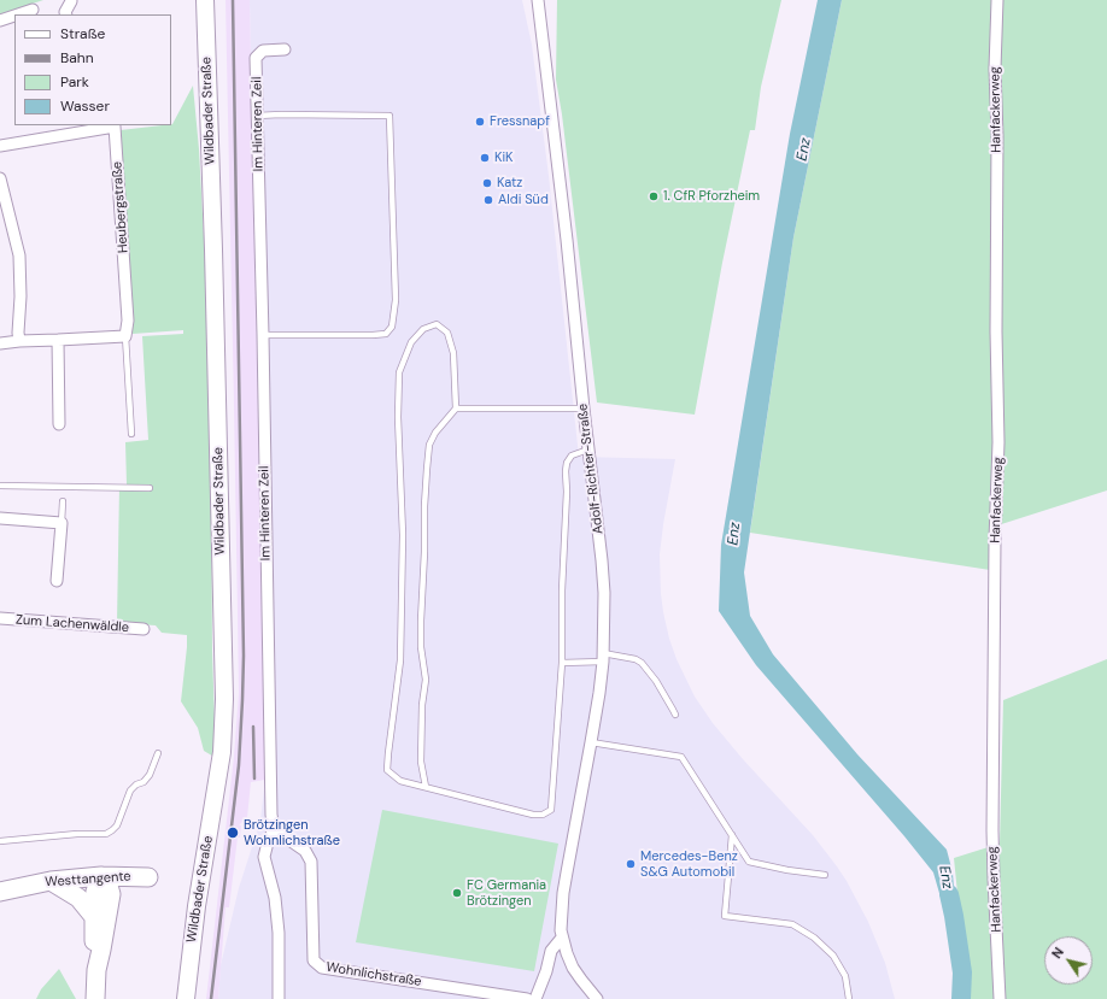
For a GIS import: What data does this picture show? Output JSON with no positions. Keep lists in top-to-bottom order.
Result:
{
  "streets": {
    "highway": ["Westtangente"],
    "main road": ["Wildbader Straße"],
    "street": [
      "Hanfackerweg",
      "Im Hinteren Zeil",
      "Heubergstraße",
      "Adolf-Richter-Straße",
      "Zum Lachenwäldle",
      "Wohnlichstraße"
    ]
  },
  "crossings": [
    ["Im Hinteren Zeil", "Wohnlichstraße"]
  ],
  "water": ["Enz"],
  "places": [
    "Fressnapf",
    "KiK",
    "Katz",
    "1. CfR Pforzheim",
    "Aldi Süd",
    "Brötzingen Wohnlichstraße",
    "Mercedes-Benz S&G Automobil",
    "FC Germania Brötzingen"
  ],
  "legend": [
    "Straße",
    "Bahn",
    "Park",
    "Wasser"
  ],
  "north": "top left"
}
